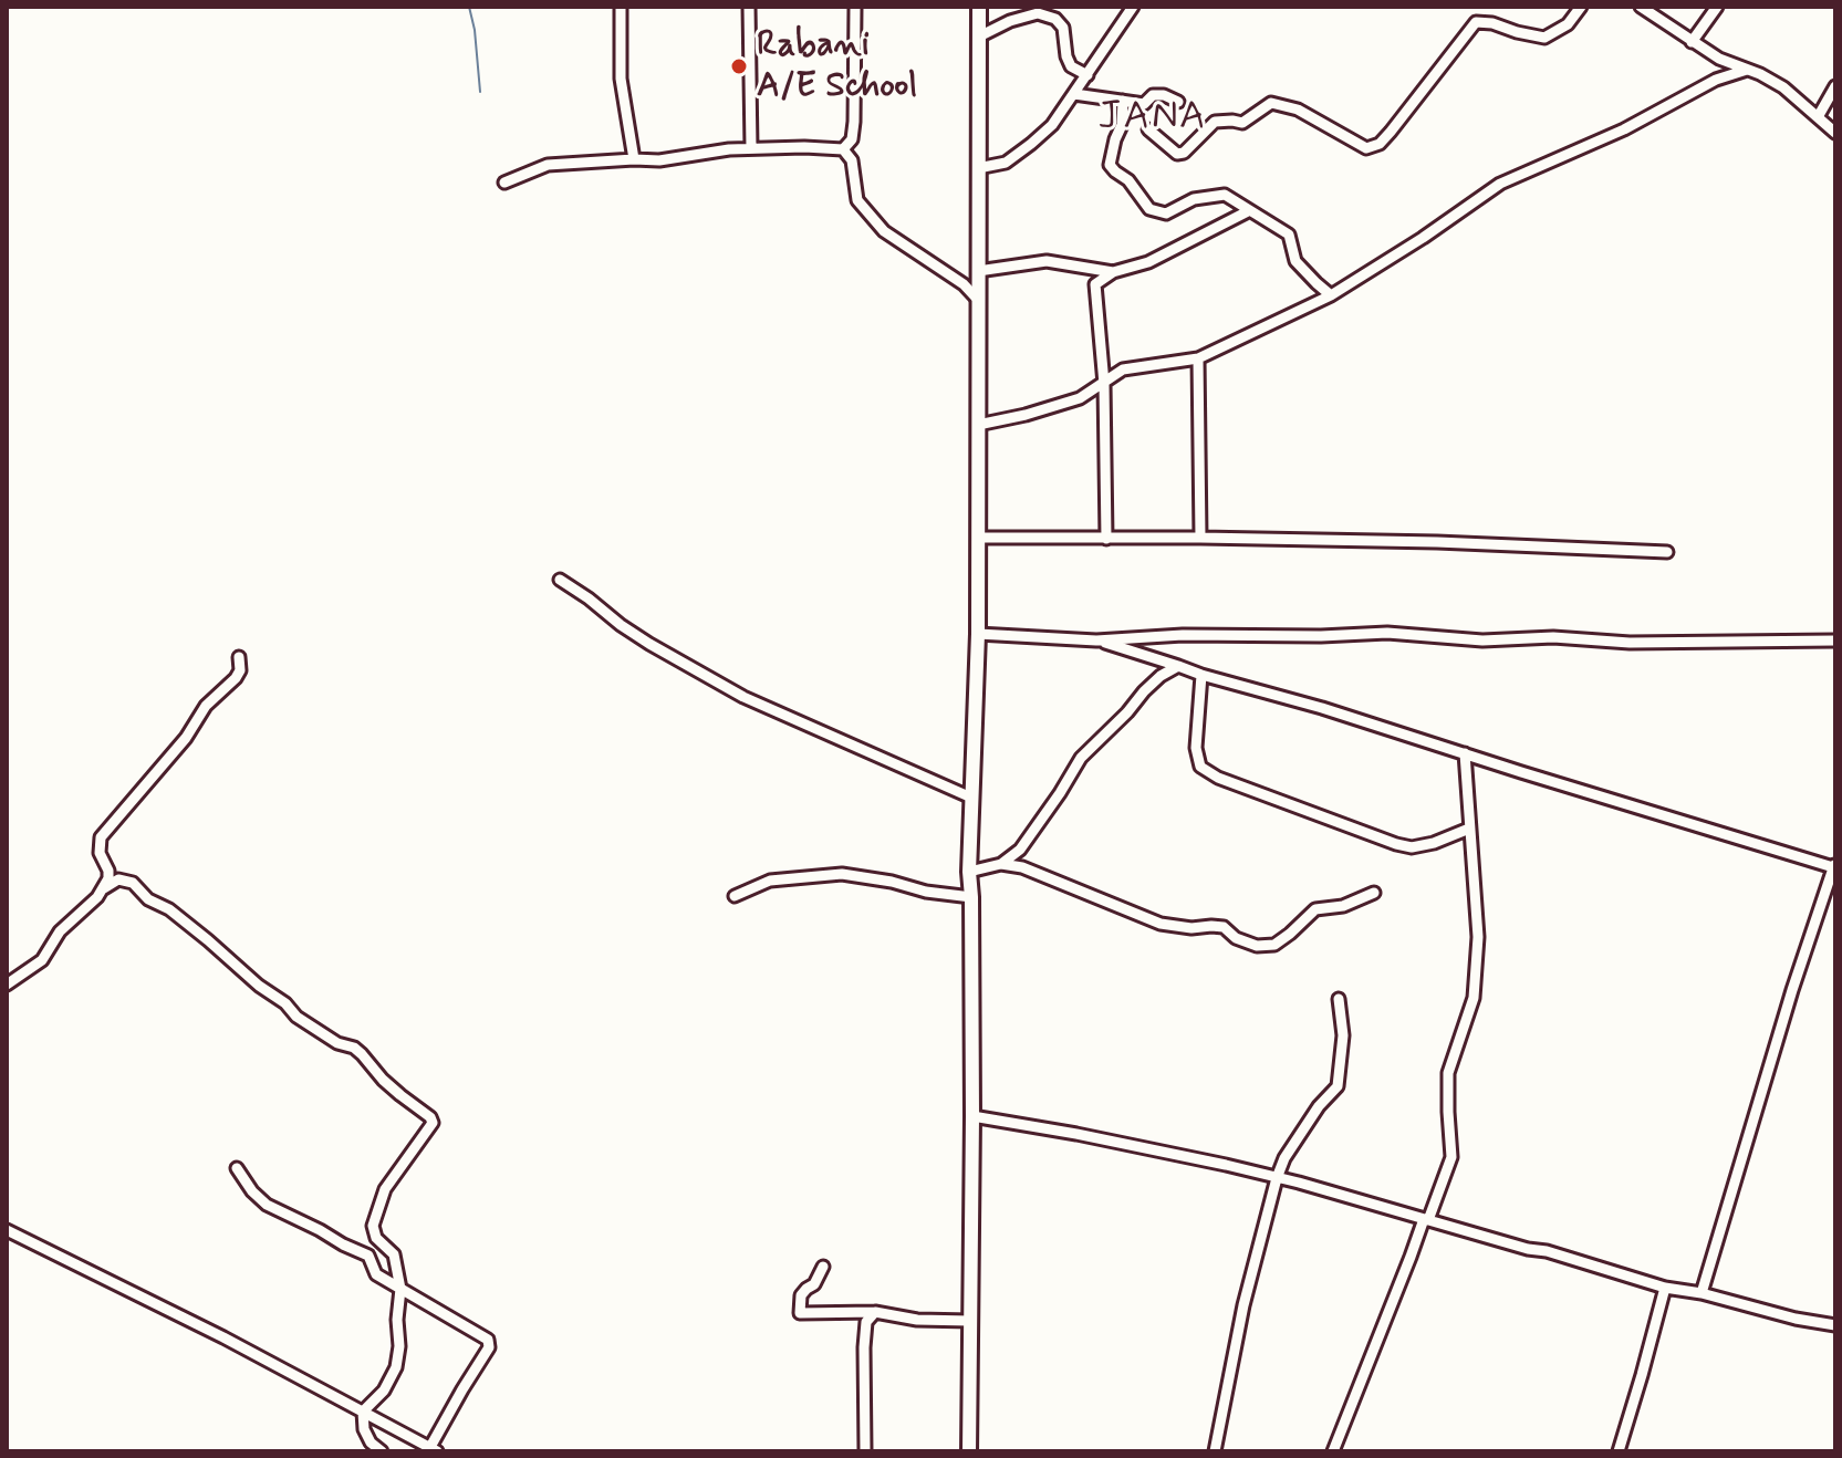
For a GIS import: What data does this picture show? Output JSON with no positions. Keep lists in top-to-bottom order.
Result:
{
  "districts": ["JANA"],
  "places": ["Rabani A/E School"]
}
